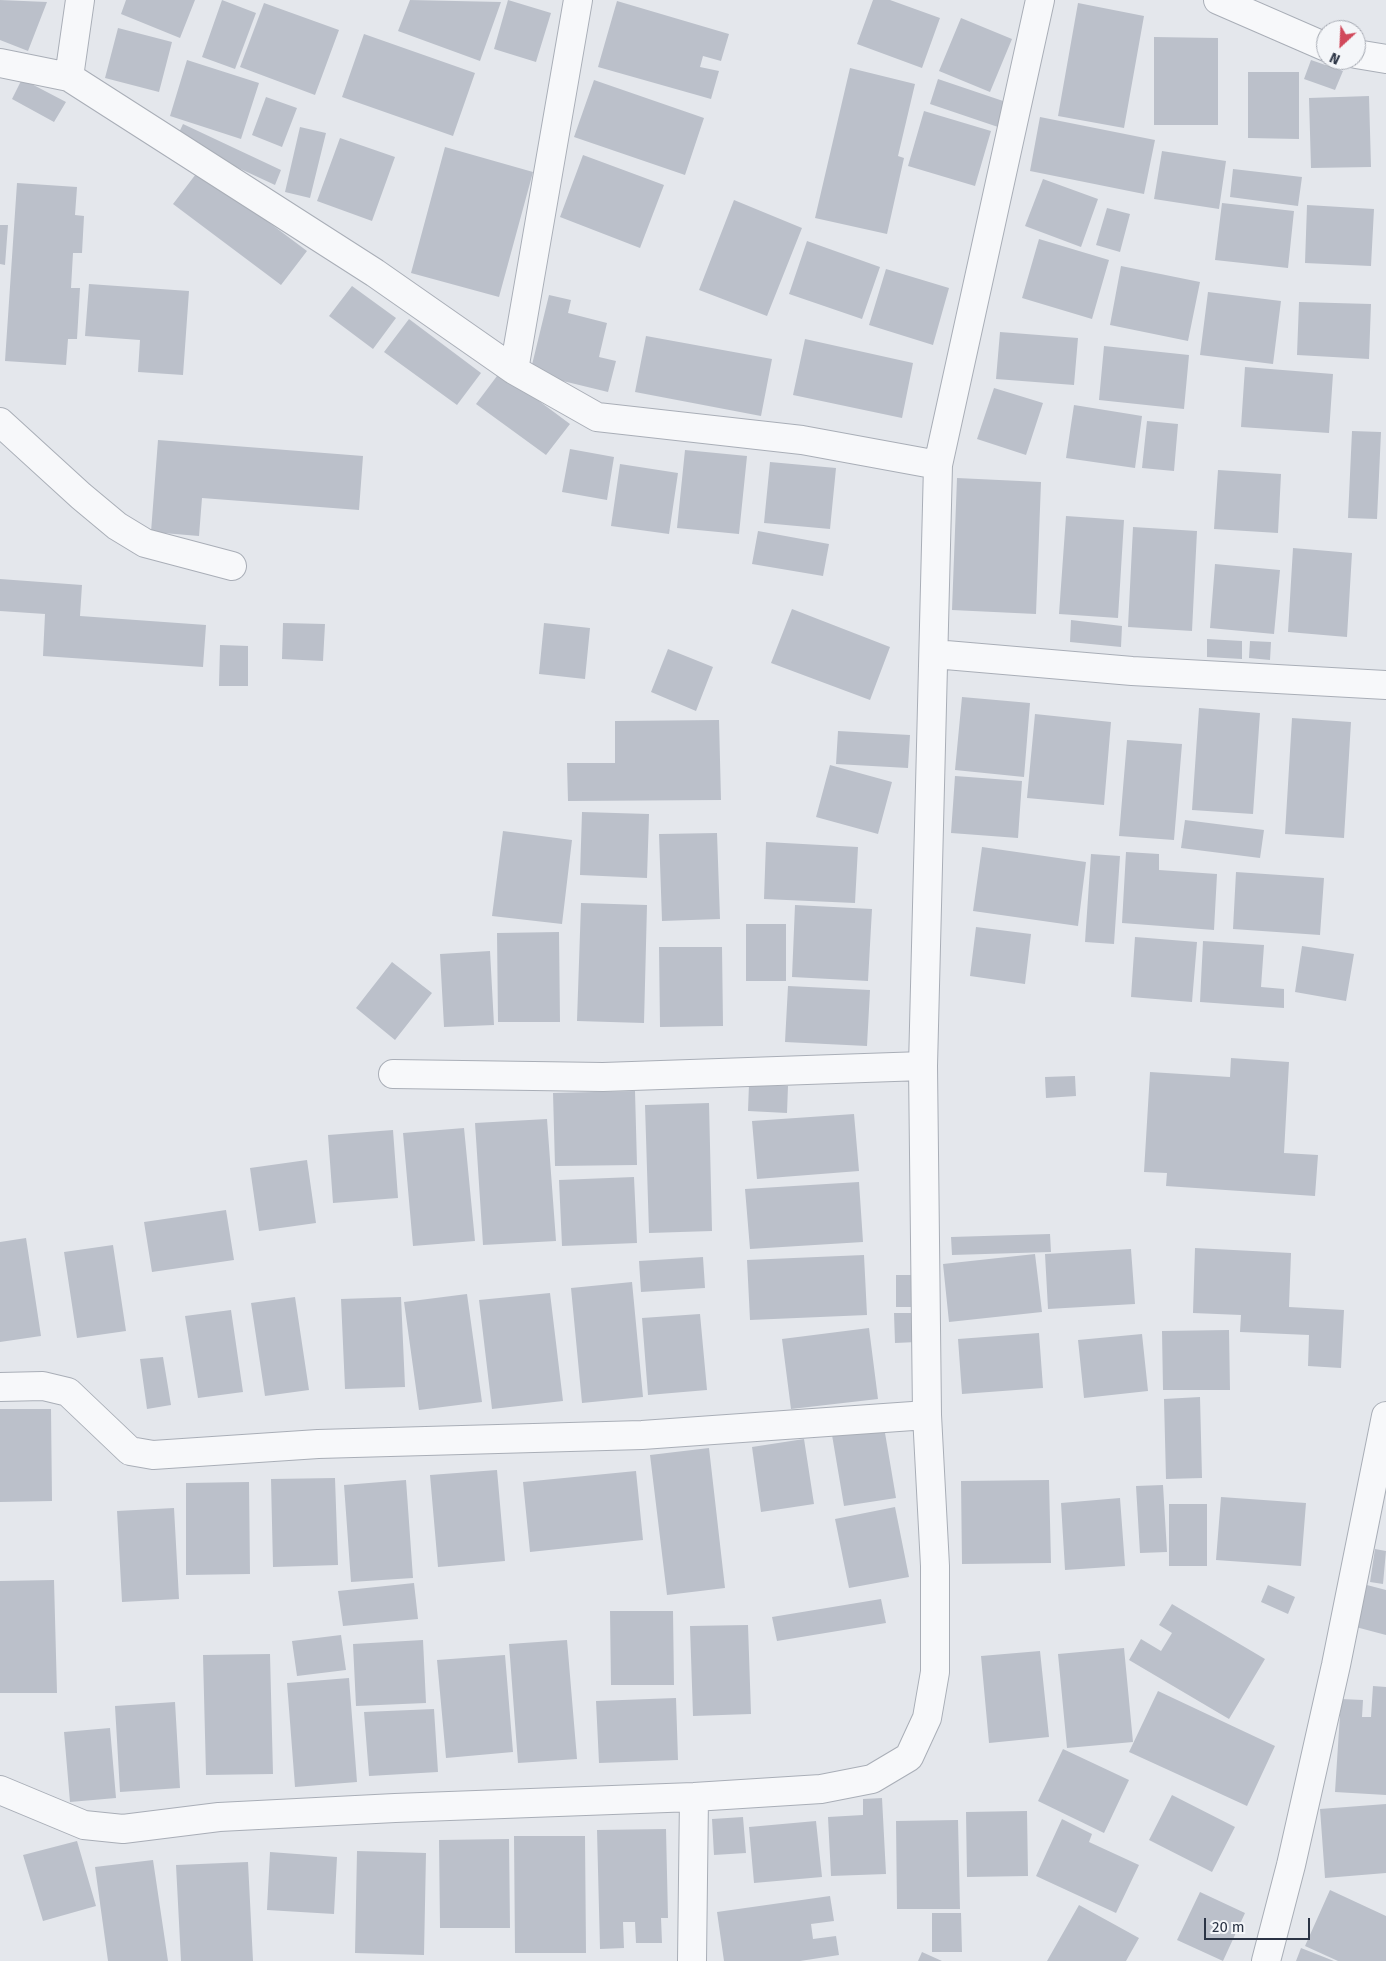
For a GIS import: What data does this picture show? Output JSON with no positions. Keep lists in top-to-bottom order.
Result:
{
  "scale_bar": "20 m",
  "north": "bottom left"
}
